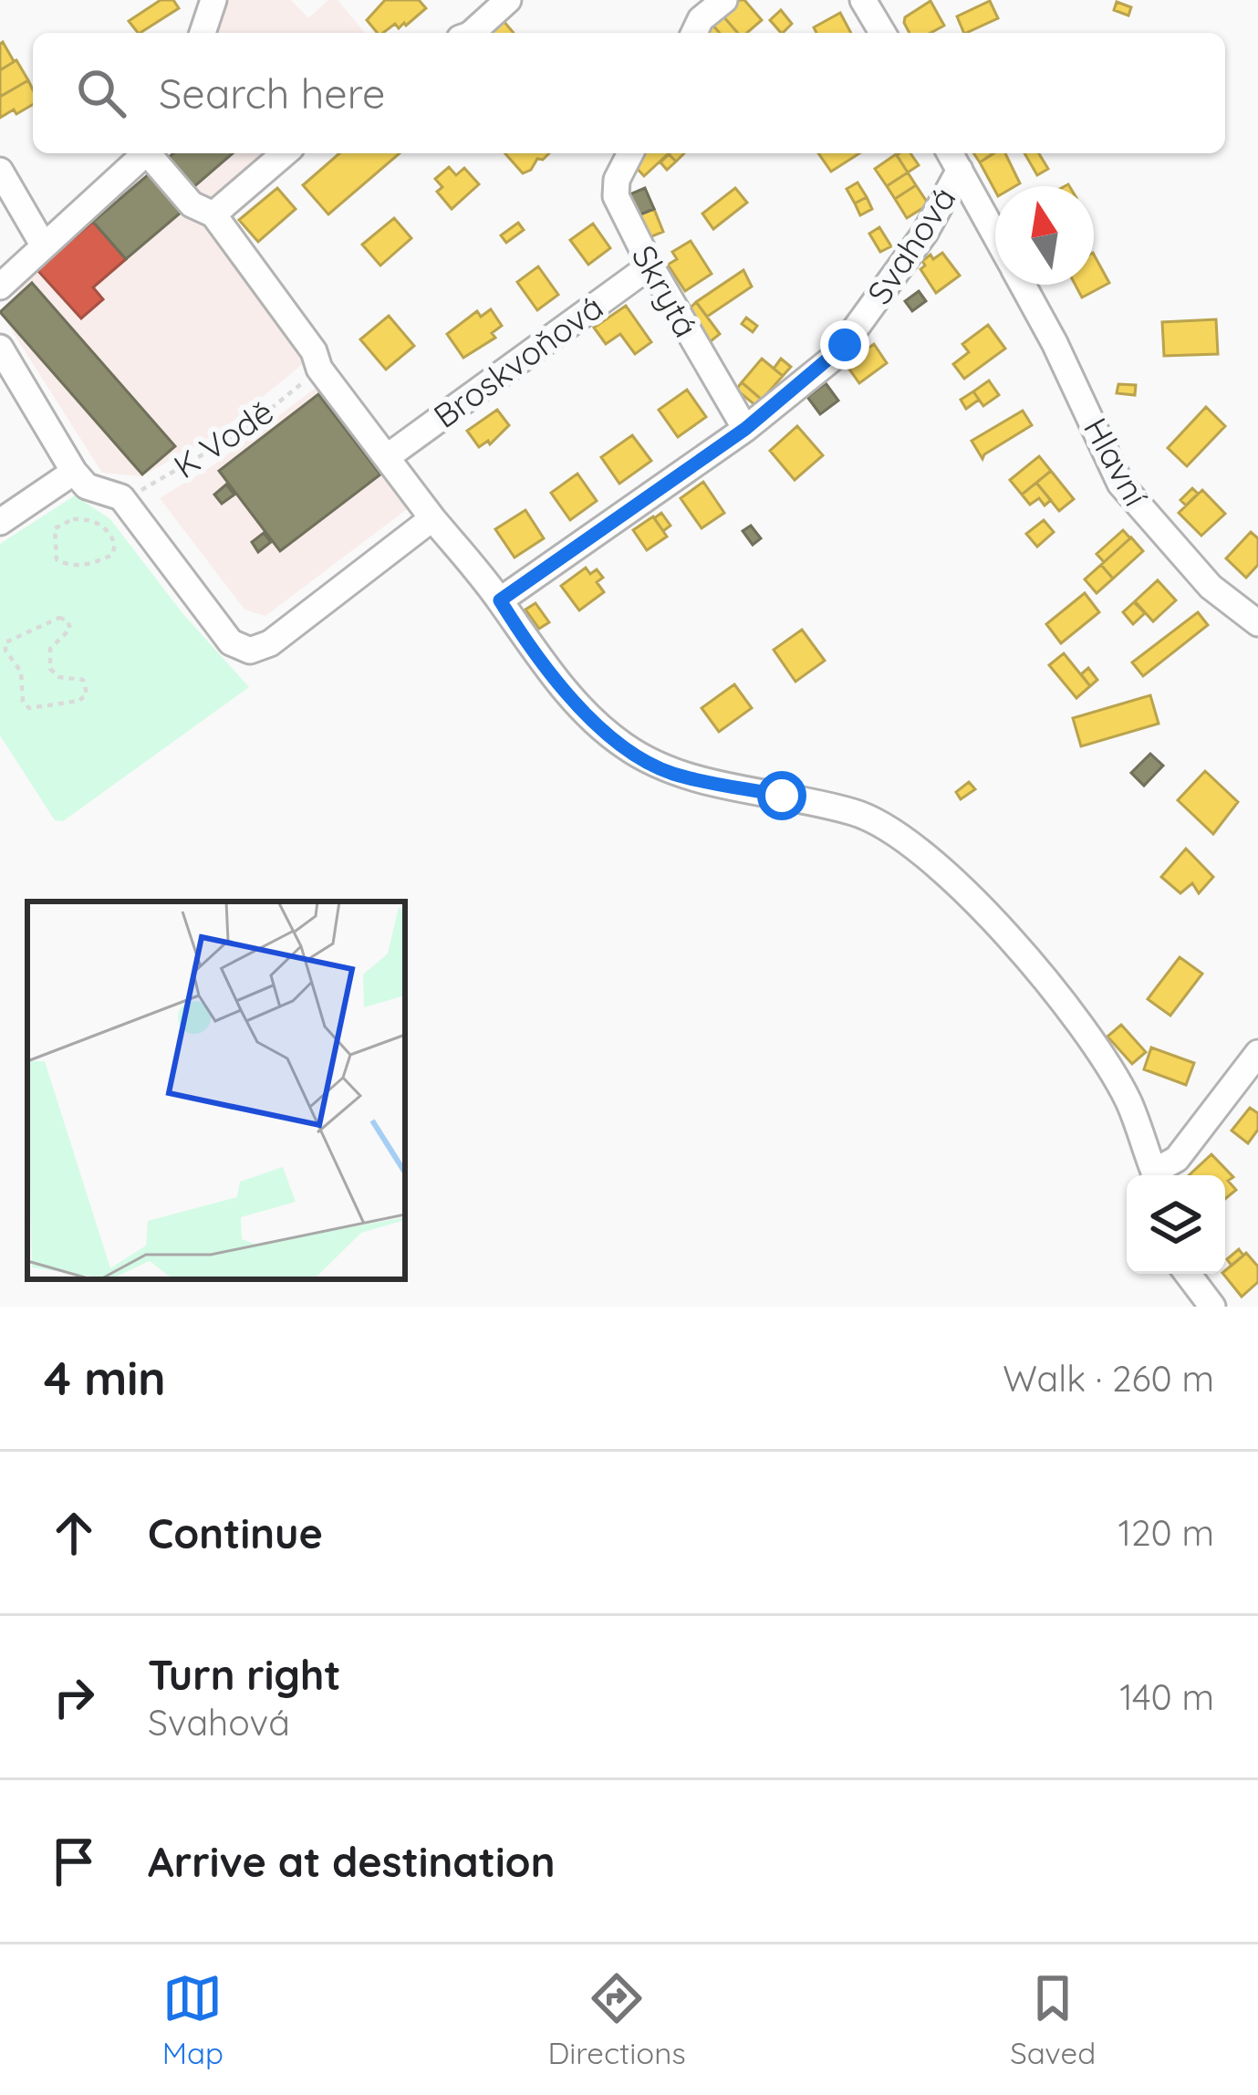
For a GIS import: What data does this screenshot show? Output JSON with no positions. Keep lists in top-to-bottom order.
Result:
{
  "streets": {
    "street": [
      "Svahová",
      "Skrytá",
      "Broskvoňová",
      "Hlavní"
    ],
    "path": ["K Vodě"]
  },
  "crossings": [
    ["Svahová", "Skrytá"],
    ["Svahová", "Hlavní"],
    ["Skrytá", "Broskvoňová"]
  ],
  "north": "top",
  "page": {
    "search": "Search here",
    "heading": ["4 min", "Walk · 260 m"],
    "list": [
      ["Continue", "120 m"],
      ["Turn right", "Svahová", "140 m"],
      "Arrive at destination"
    ],
    "nav": ["Map", "Directions", "Saved"]
  }
}
